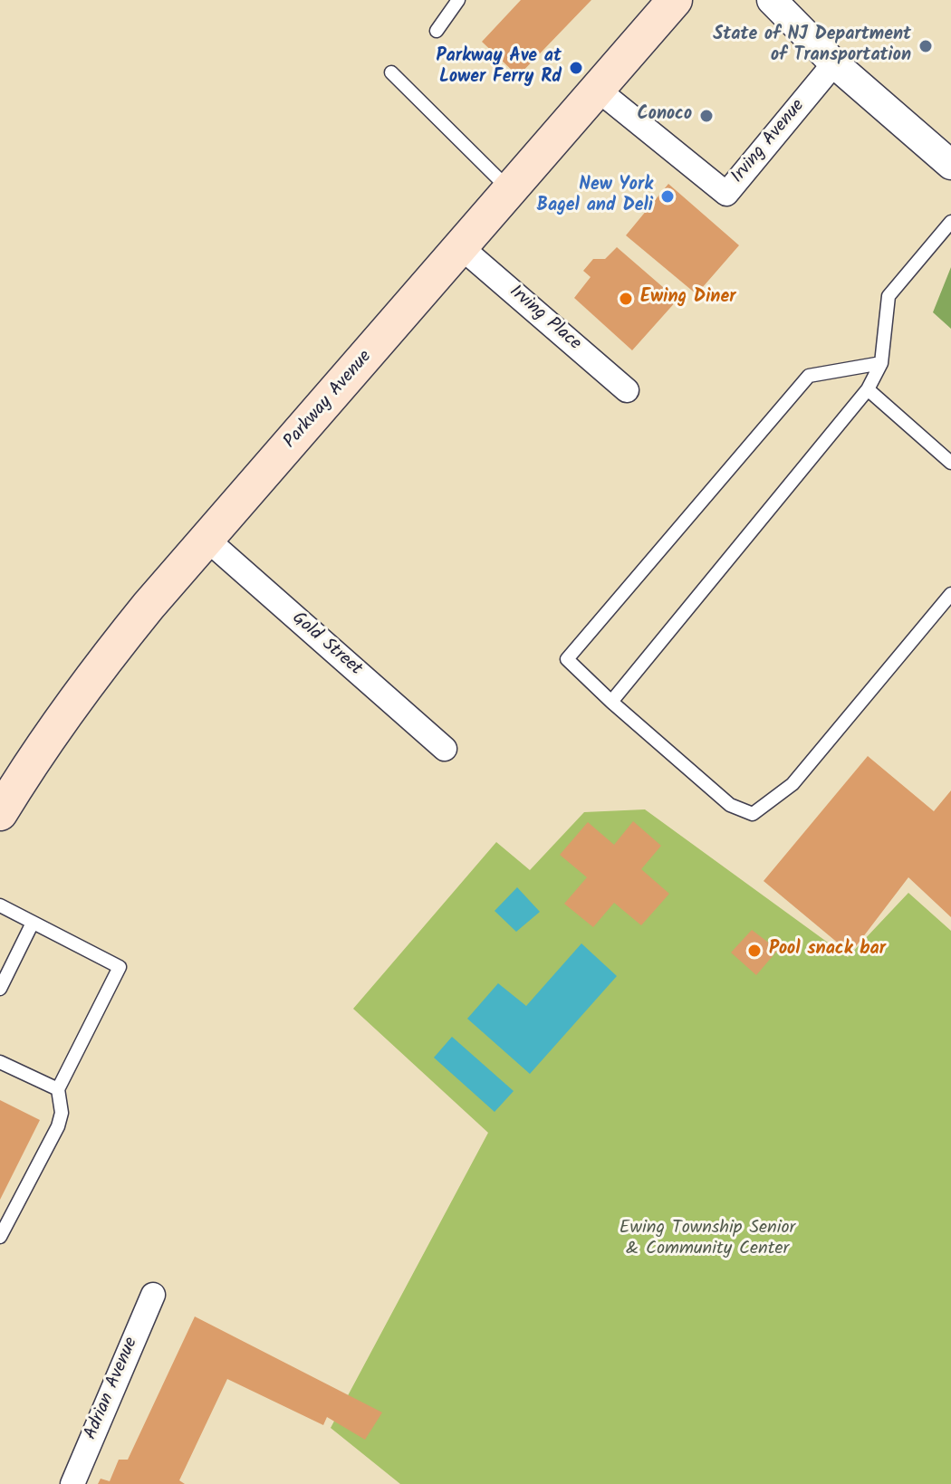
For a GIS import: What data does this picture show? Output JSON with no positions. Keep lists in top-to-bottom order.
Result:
{
  "streets": {
    "main road": ["Parkway Avenue"],
    "street": [
      "Irving Avenue",
      "Irving Place",
      "Gold Street",
      "Adrian Avenue"
    ]
  },
  "crossings": [
    ["Irving Avenue", "Parkway Avenue"],
    ["Irving Place", "Parkway Avenue"],
    ["Parkway Avenue", "Gold Street"]
  ],
  "parks": ["Ewing Township Senior & Community Center"],
  "places": [
    "State of NJ Department of Transportation",
    "Parkway Ave at Lower Ferry Rd",
    "Conoco",
    "New York Bagel and Deli",
    "Ewing Diner",
    "Pool snack bar"
  ]
}
